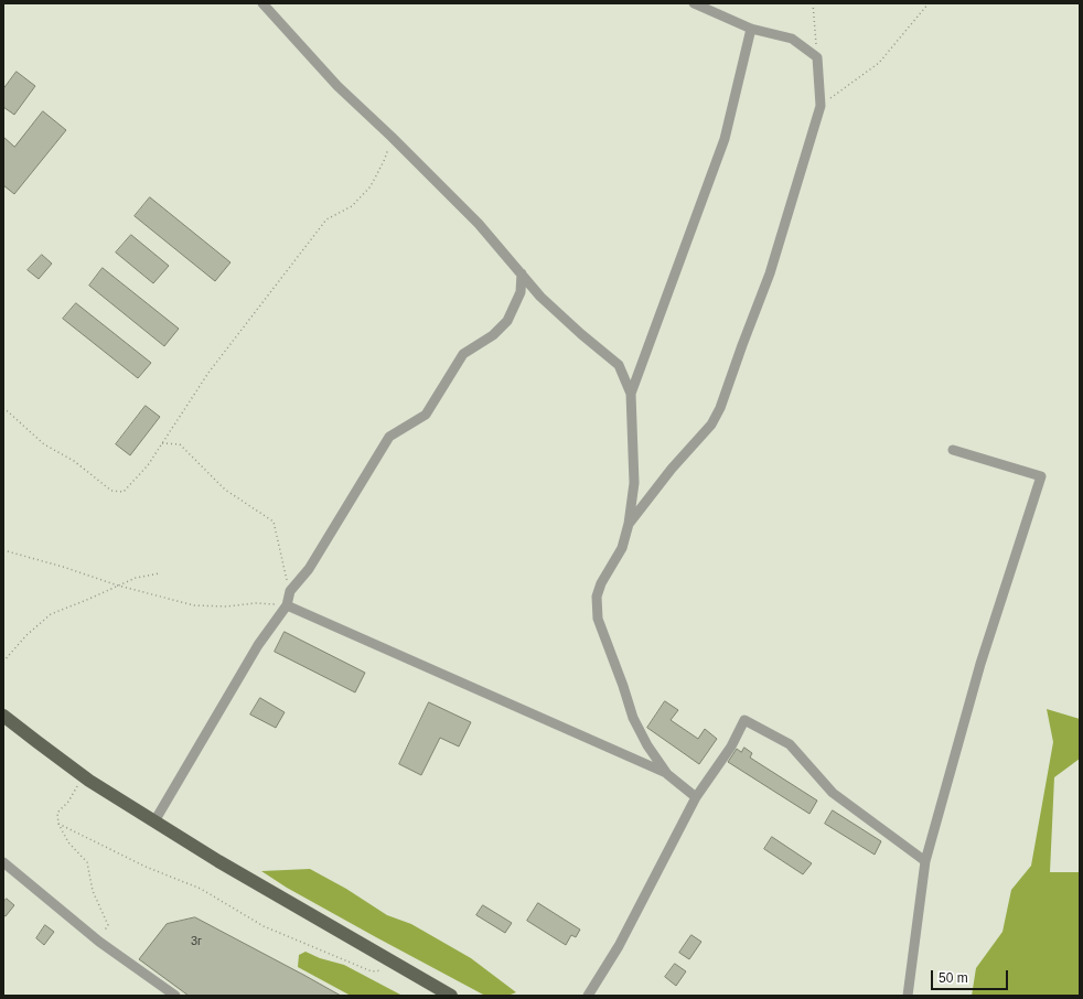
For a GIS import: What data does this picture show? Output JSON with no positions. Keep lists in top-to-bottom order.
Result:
{
  "house_numbers": ["3г"],
  "scale_bar": "50 m"
}
